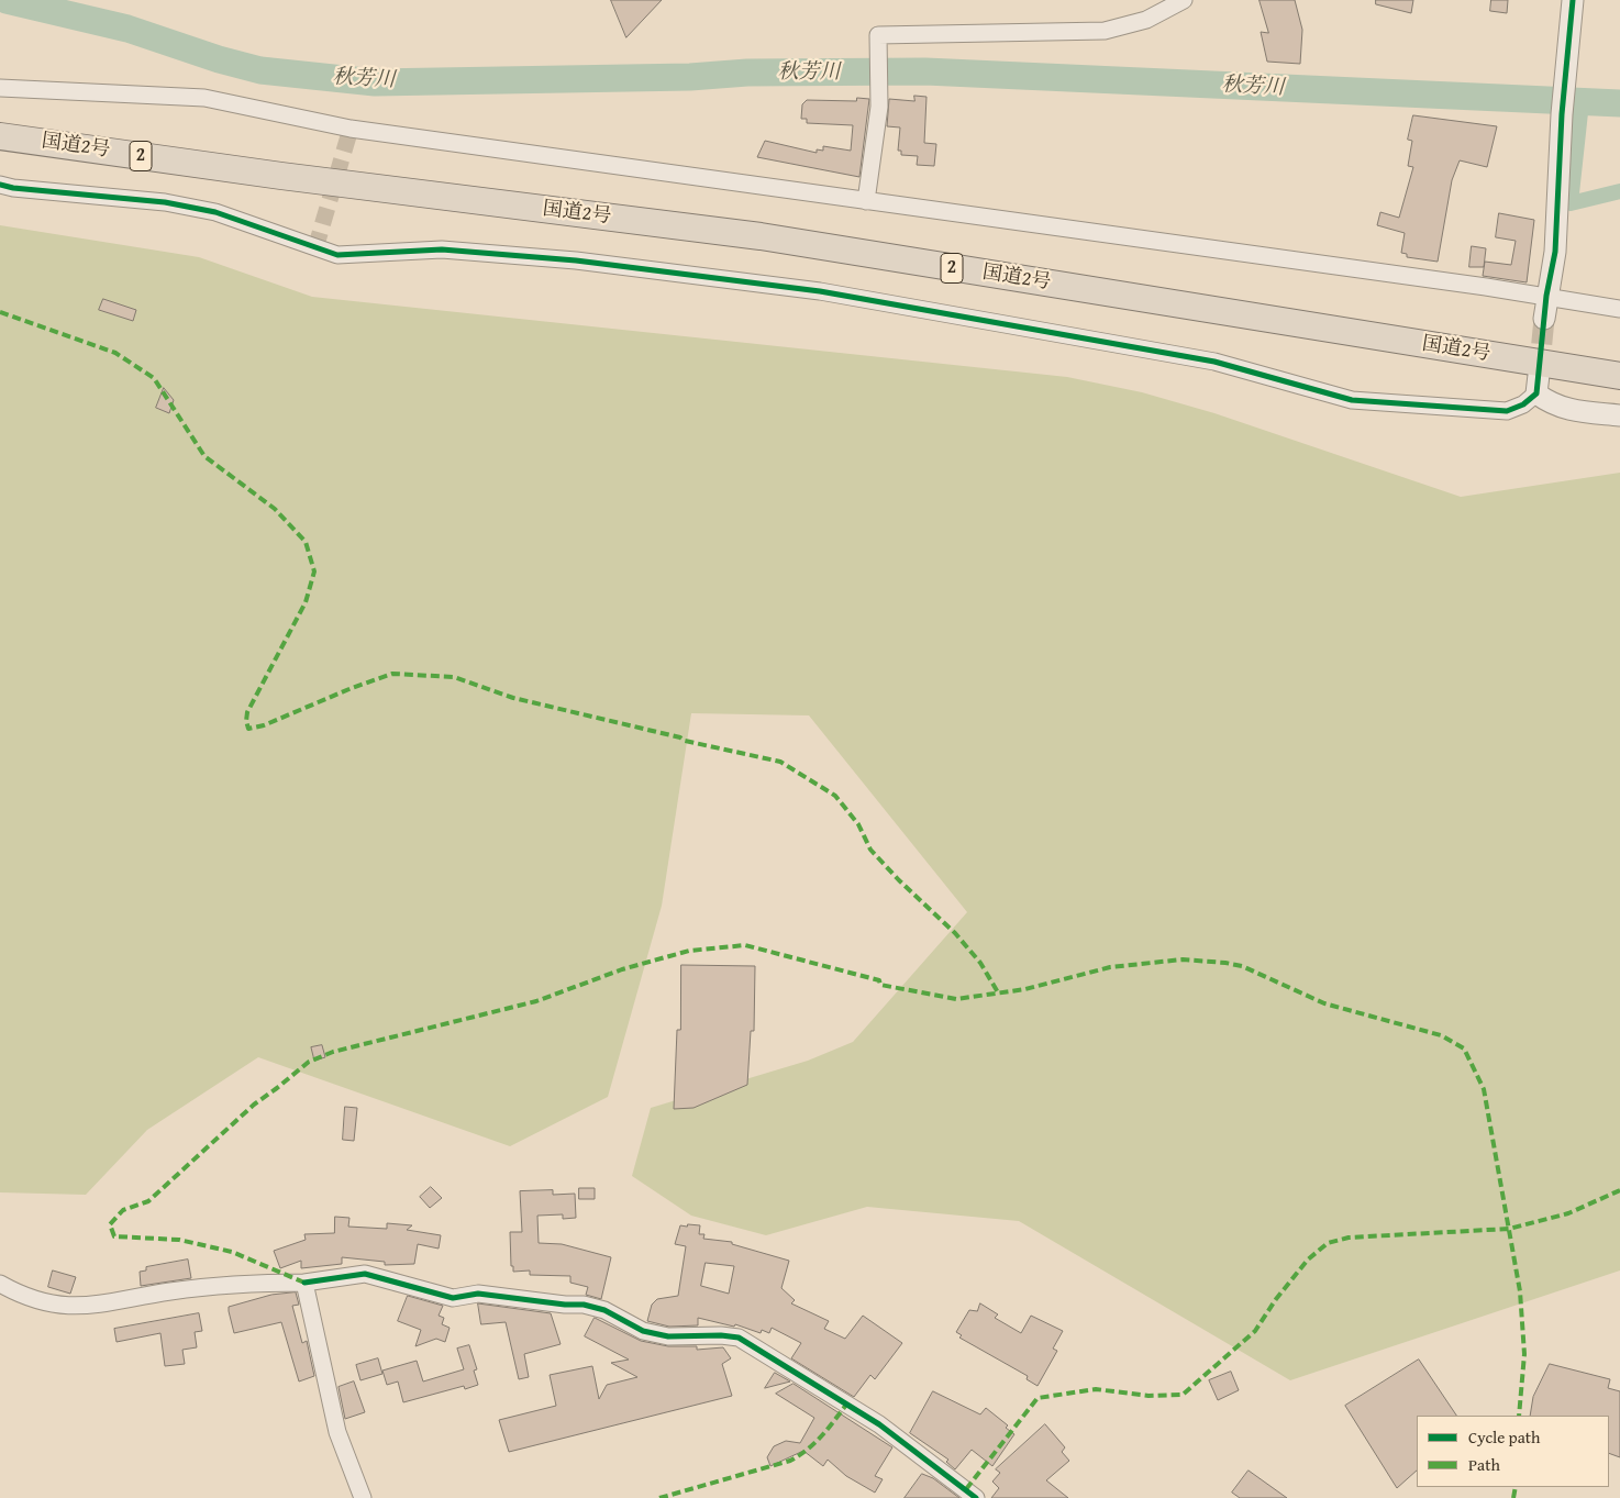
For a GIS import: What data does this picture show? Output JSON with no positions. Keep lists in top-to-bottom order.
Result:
{
  "streets": {
    "highway": ["国道2号", "2"]
  },
  "water": ["秋芳川"],
  "legend": ["Cycle path", "Path"]
}
